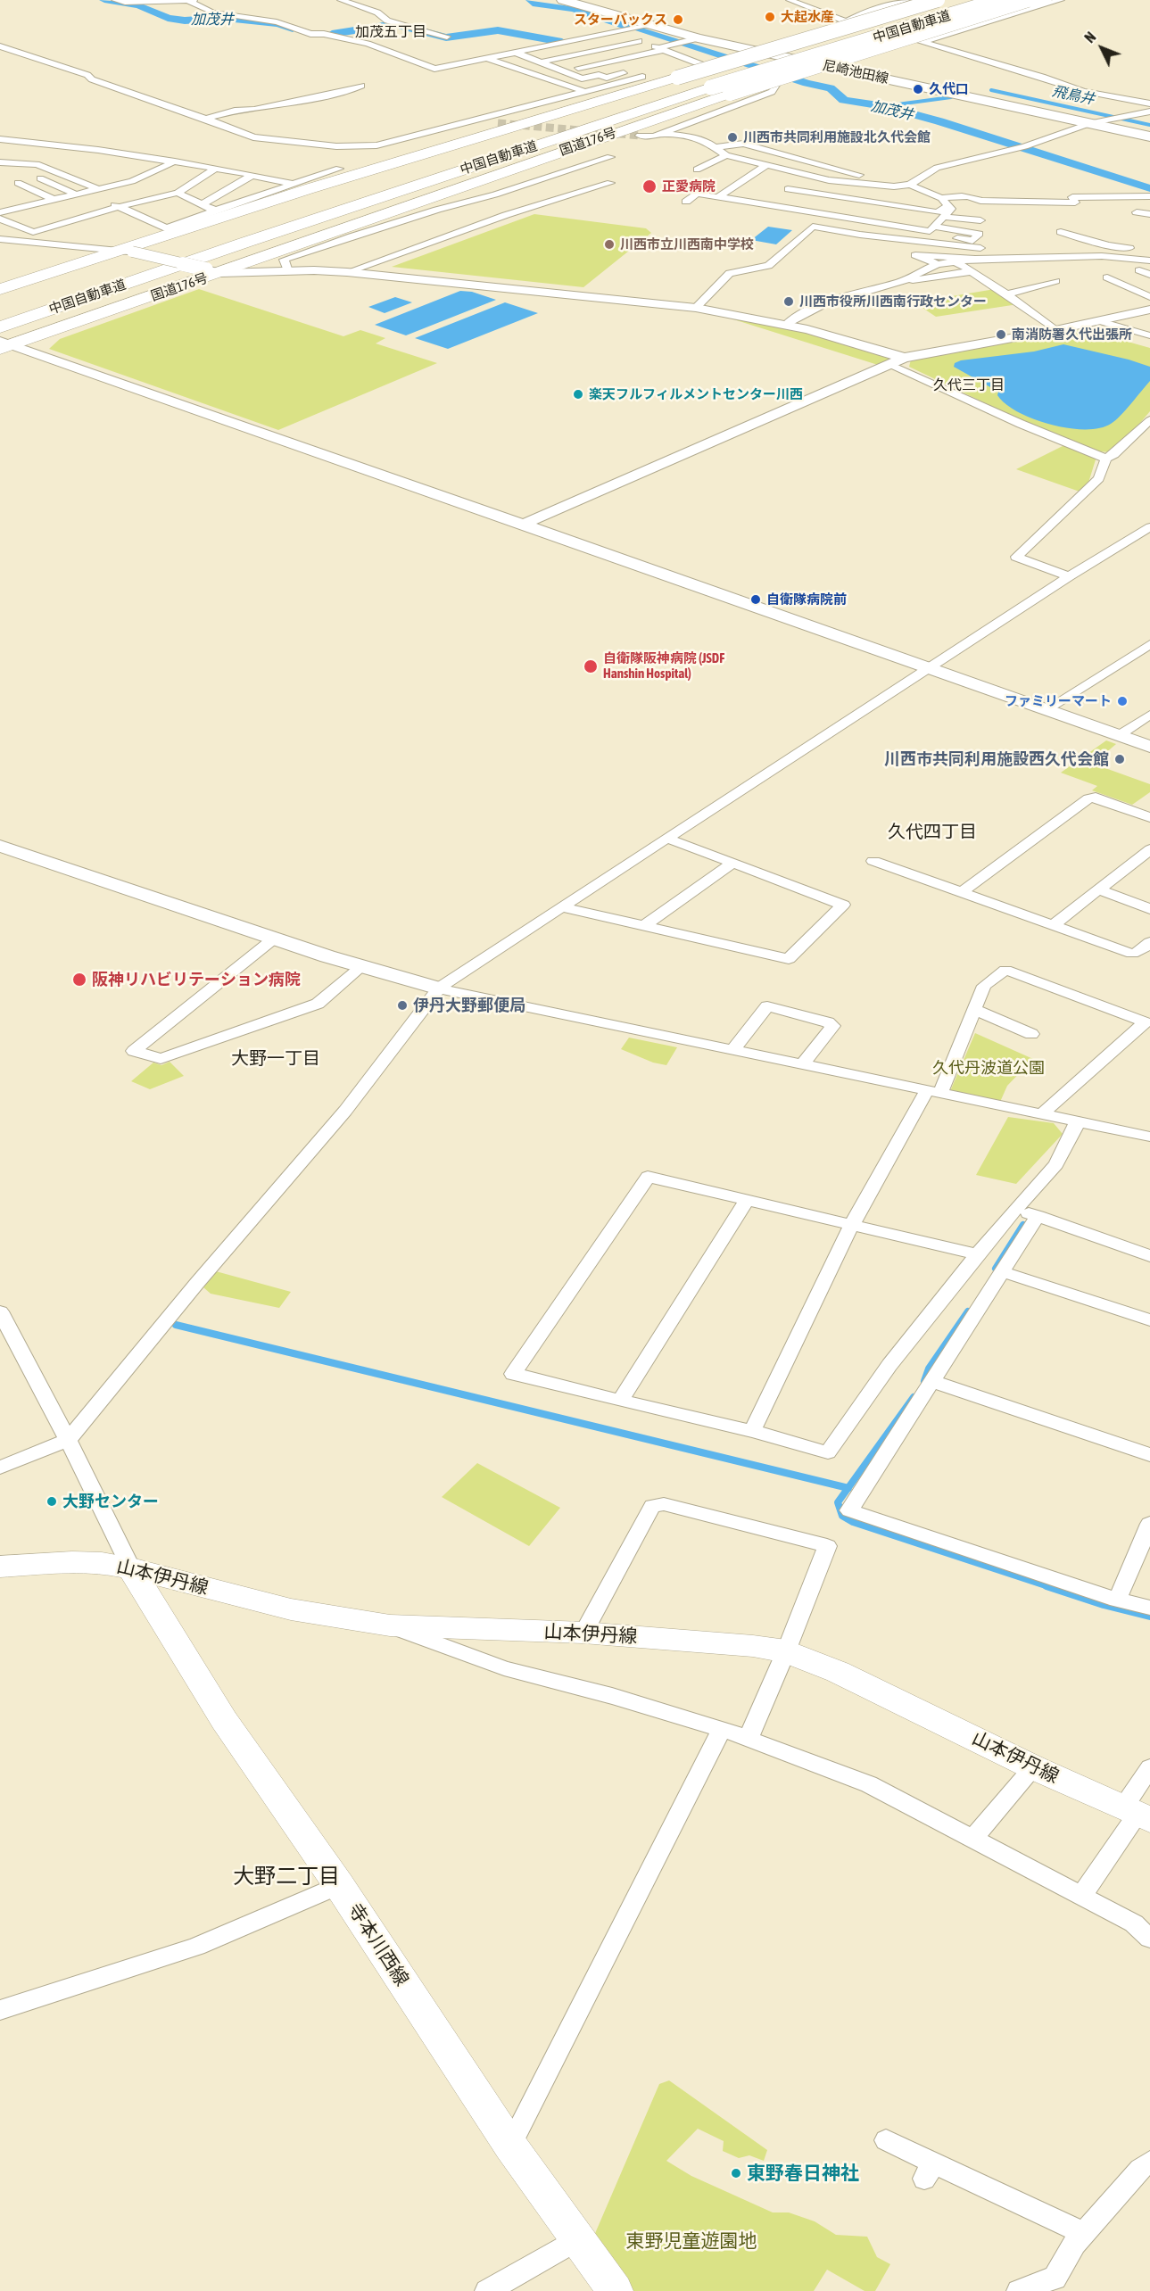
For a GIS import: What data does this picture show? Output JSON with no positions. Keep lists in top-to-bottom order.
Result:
{
  "streets": {
    "highway": ["中国自動車道", "国道176号"],
    "main road": ["尼崎池田線", "山本伊丹線", "寺本川西線"]
  },
  "crossings": [
    ["山本伊丹線", "寺本川西線"]
  ],
  "districts": [
    "加茂五丁目",
    "久代三丁目",
    "久代四丁目",
    "大野一丁目",
    "大野二丁目"
  ],
  "water": ["加茂井", "飛鳥井"],
  "parks": ["久代丹波道公園", "東野児童遊園地"],
  "places": [
    "大起水産",
    "スターバックス",
    "久代口",
    "川西市共同利用施設北久代会館",
    "正愛病院",
    "川西市立川西南中学校",
    "川西市役所川西南行政センター",
    "南消防署久代出張所",
    "楽天フルフィルメントセンター川西",
    "自衛隊病院前",
    "自衛隊阪神病院 (JSDF Hanshin Hospital)",
    "ファミリーマート",
    "川西市共同利用施設西久代会館",
    "阪神リハビリテーション病院",
    "伊丹大野郵便局",
    "大野センター",
    "東野春日神社"
  ],
  "north": "top left"
}
